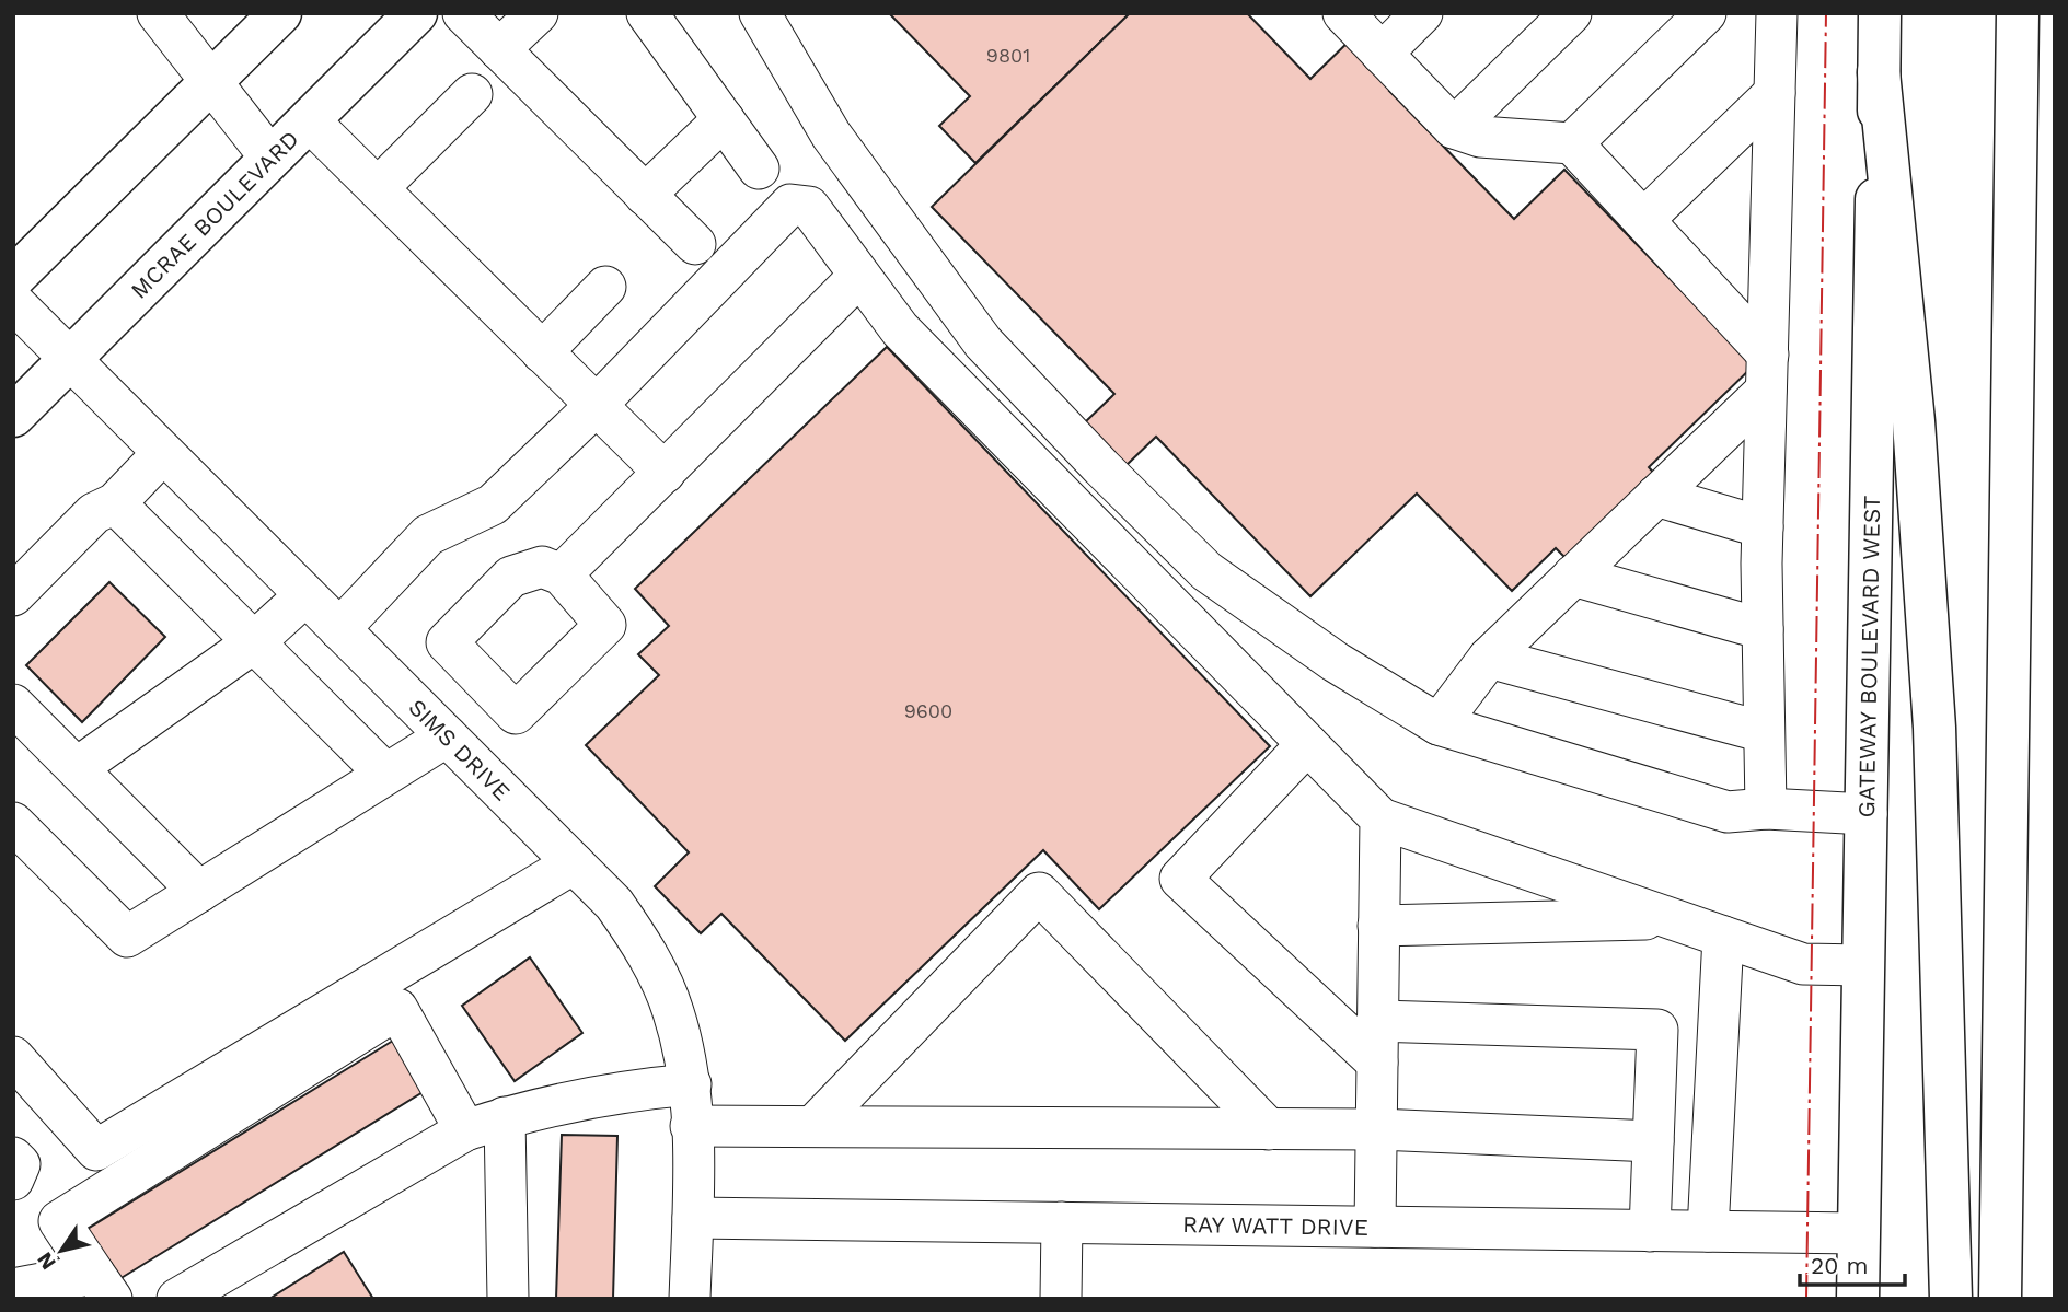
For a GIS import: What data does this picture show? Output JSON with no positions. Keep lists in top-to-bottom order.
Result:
{
  "streets": {
    "main road": ["MCRAE BOULEVARD", "GATEWAY BOULEVARD WEST"],
    "street": ["SIMS DRIVE", "RAY WATT DRIVE"]
  },
  "crossings": [
    ["MCRAE BOULEVARD", "SIMS DRIVE"],
    ["GATEWAY BOULEVARD WEST", "RAY WATT DRIVE"],
    ["SIMS DRIVE", "RAY WATT DRIVE"]
  ],
  "house_numbers": ["9801", "9600"],
  "scale_bar": "20 m",
  "north": "bottom left"
}
